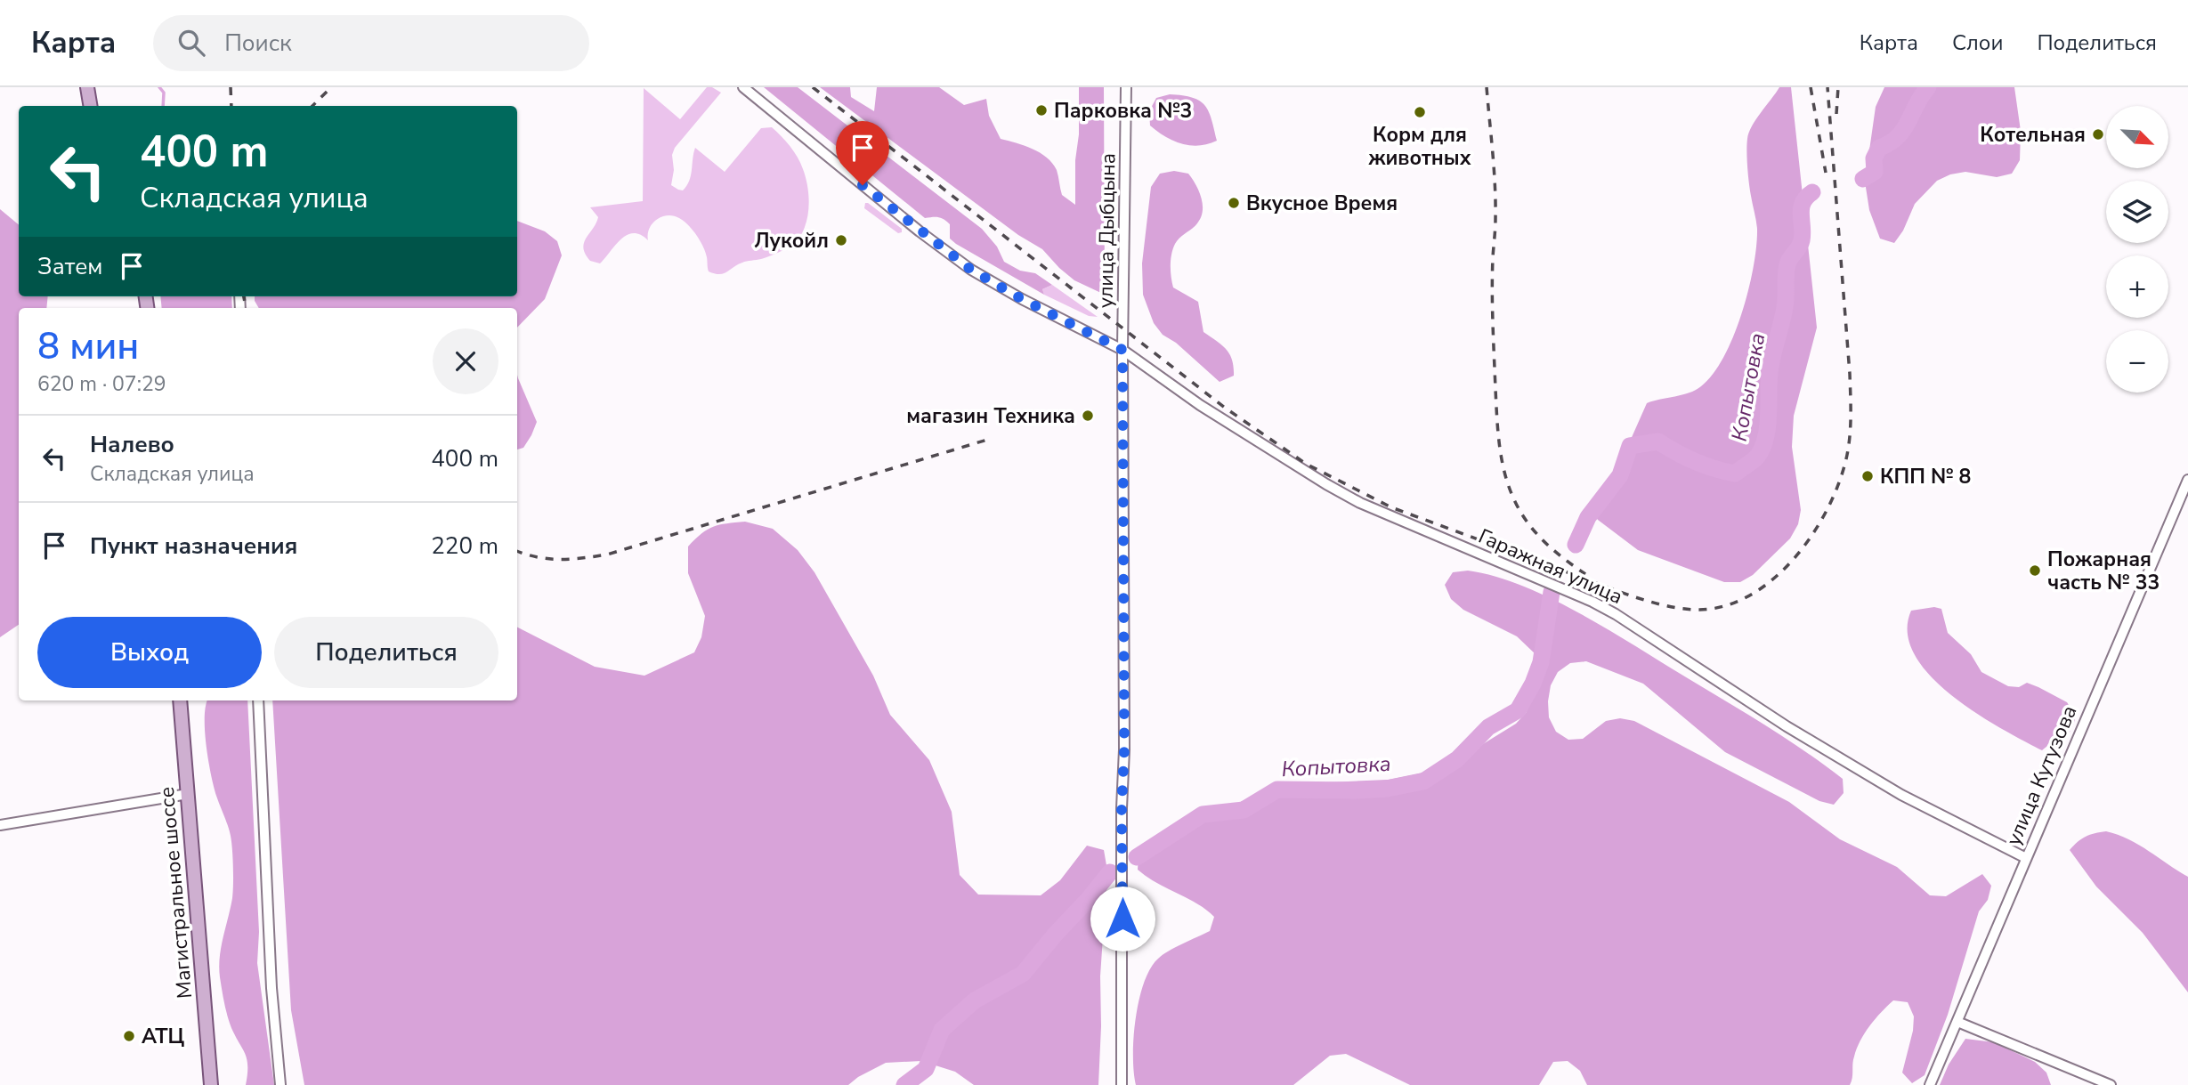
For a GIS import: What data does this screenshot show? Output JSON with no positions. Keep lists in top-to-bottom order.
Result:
{
  "streets": {
    "main road": ["Магистральное шоссе"],
    "street": ["улица Дыбцына", "Гаражная улица", "улица Кутузова"]
  },
  "crossings": [
    ["улица Дыбцына", "Гаражная улица"],
    ["Гаражная улица", "улица Кутузова"]
  ],
  "water": ["Копытовка"],
  "places": [
    "Парковка №3",
    "Корм для животных",
    "Котельная",
    "Вкусное Время",
    "Лукойл",
    "магазин Техника",
    "КПП № 8",
    "Пожарная часть № 33",
    "АТЦ"
  ],
  "north": "bottom right",
  "page": {
    "header": "Карта",
    "search": "Поиск",
    "nav": ["Карта", "Слои", "Поделиться"],
    "map_buttons": ["+", "−"],
    "turn": ["400 m", "Складская улица"],
    "then": "Затем",
    "heading": ["8 мин", "620 m · 07:29"],
    "list": [
      {
        "name": "Налево",
        "note": "Складская улица",
        "value": "400 m"
      },
      {
        "name": "Пункт назначения",
        "value": "220 m"
      }
    ],
    "buttons": ["Выход", "Поделиться"]
  }
}
